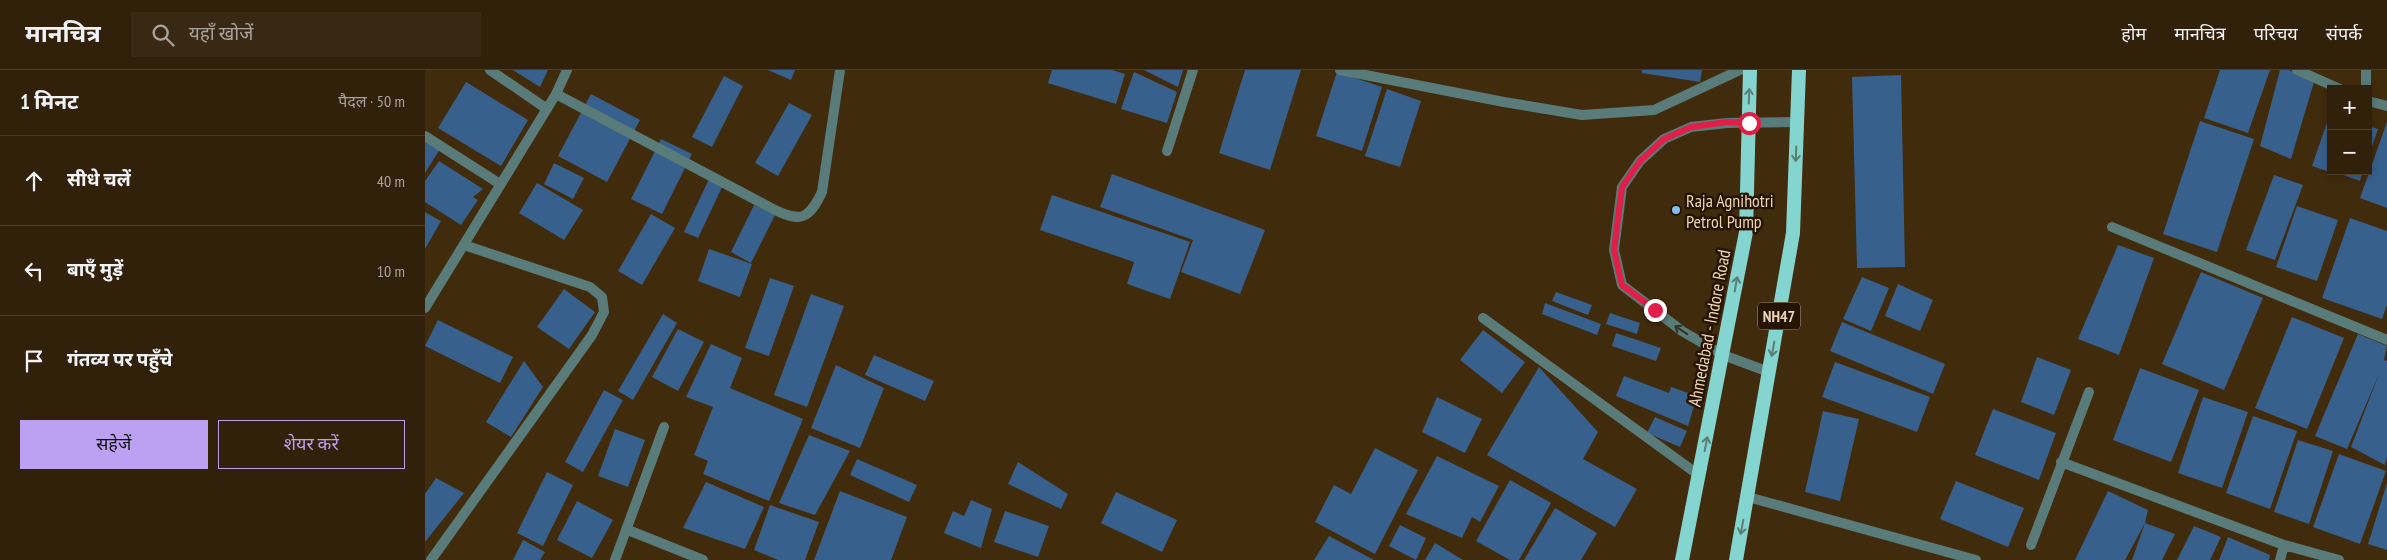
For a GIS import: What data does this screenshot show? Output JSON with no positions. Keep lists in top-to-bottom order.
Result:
{
  "streets": {
    "highway": ["NH47", "Ahmedabad - Indore Road"]
  },
  "places": ["Raja Agnihotri Petrol Pump"],
  "page": {
    "header": "मानचित्र",
    "search": "यहाँ खोजें",
    "nav": [
      "होम",
      "मानचित्र",
      "परिचय",
      "संपर्क"
    ],
    "heading": ["1 मिनट", "पैदल · 50 m"],
    "map_buttons": ["+", "−"],
    "list": [
      ["सीधे चलें", "40 m"],
      ["बाएँ मुड़ें", "10 m"],
      "गंतव्य पर पहुँचे"
    ],
    "buttons": ["सहेजें", "शेयर करें"]
  }
}
